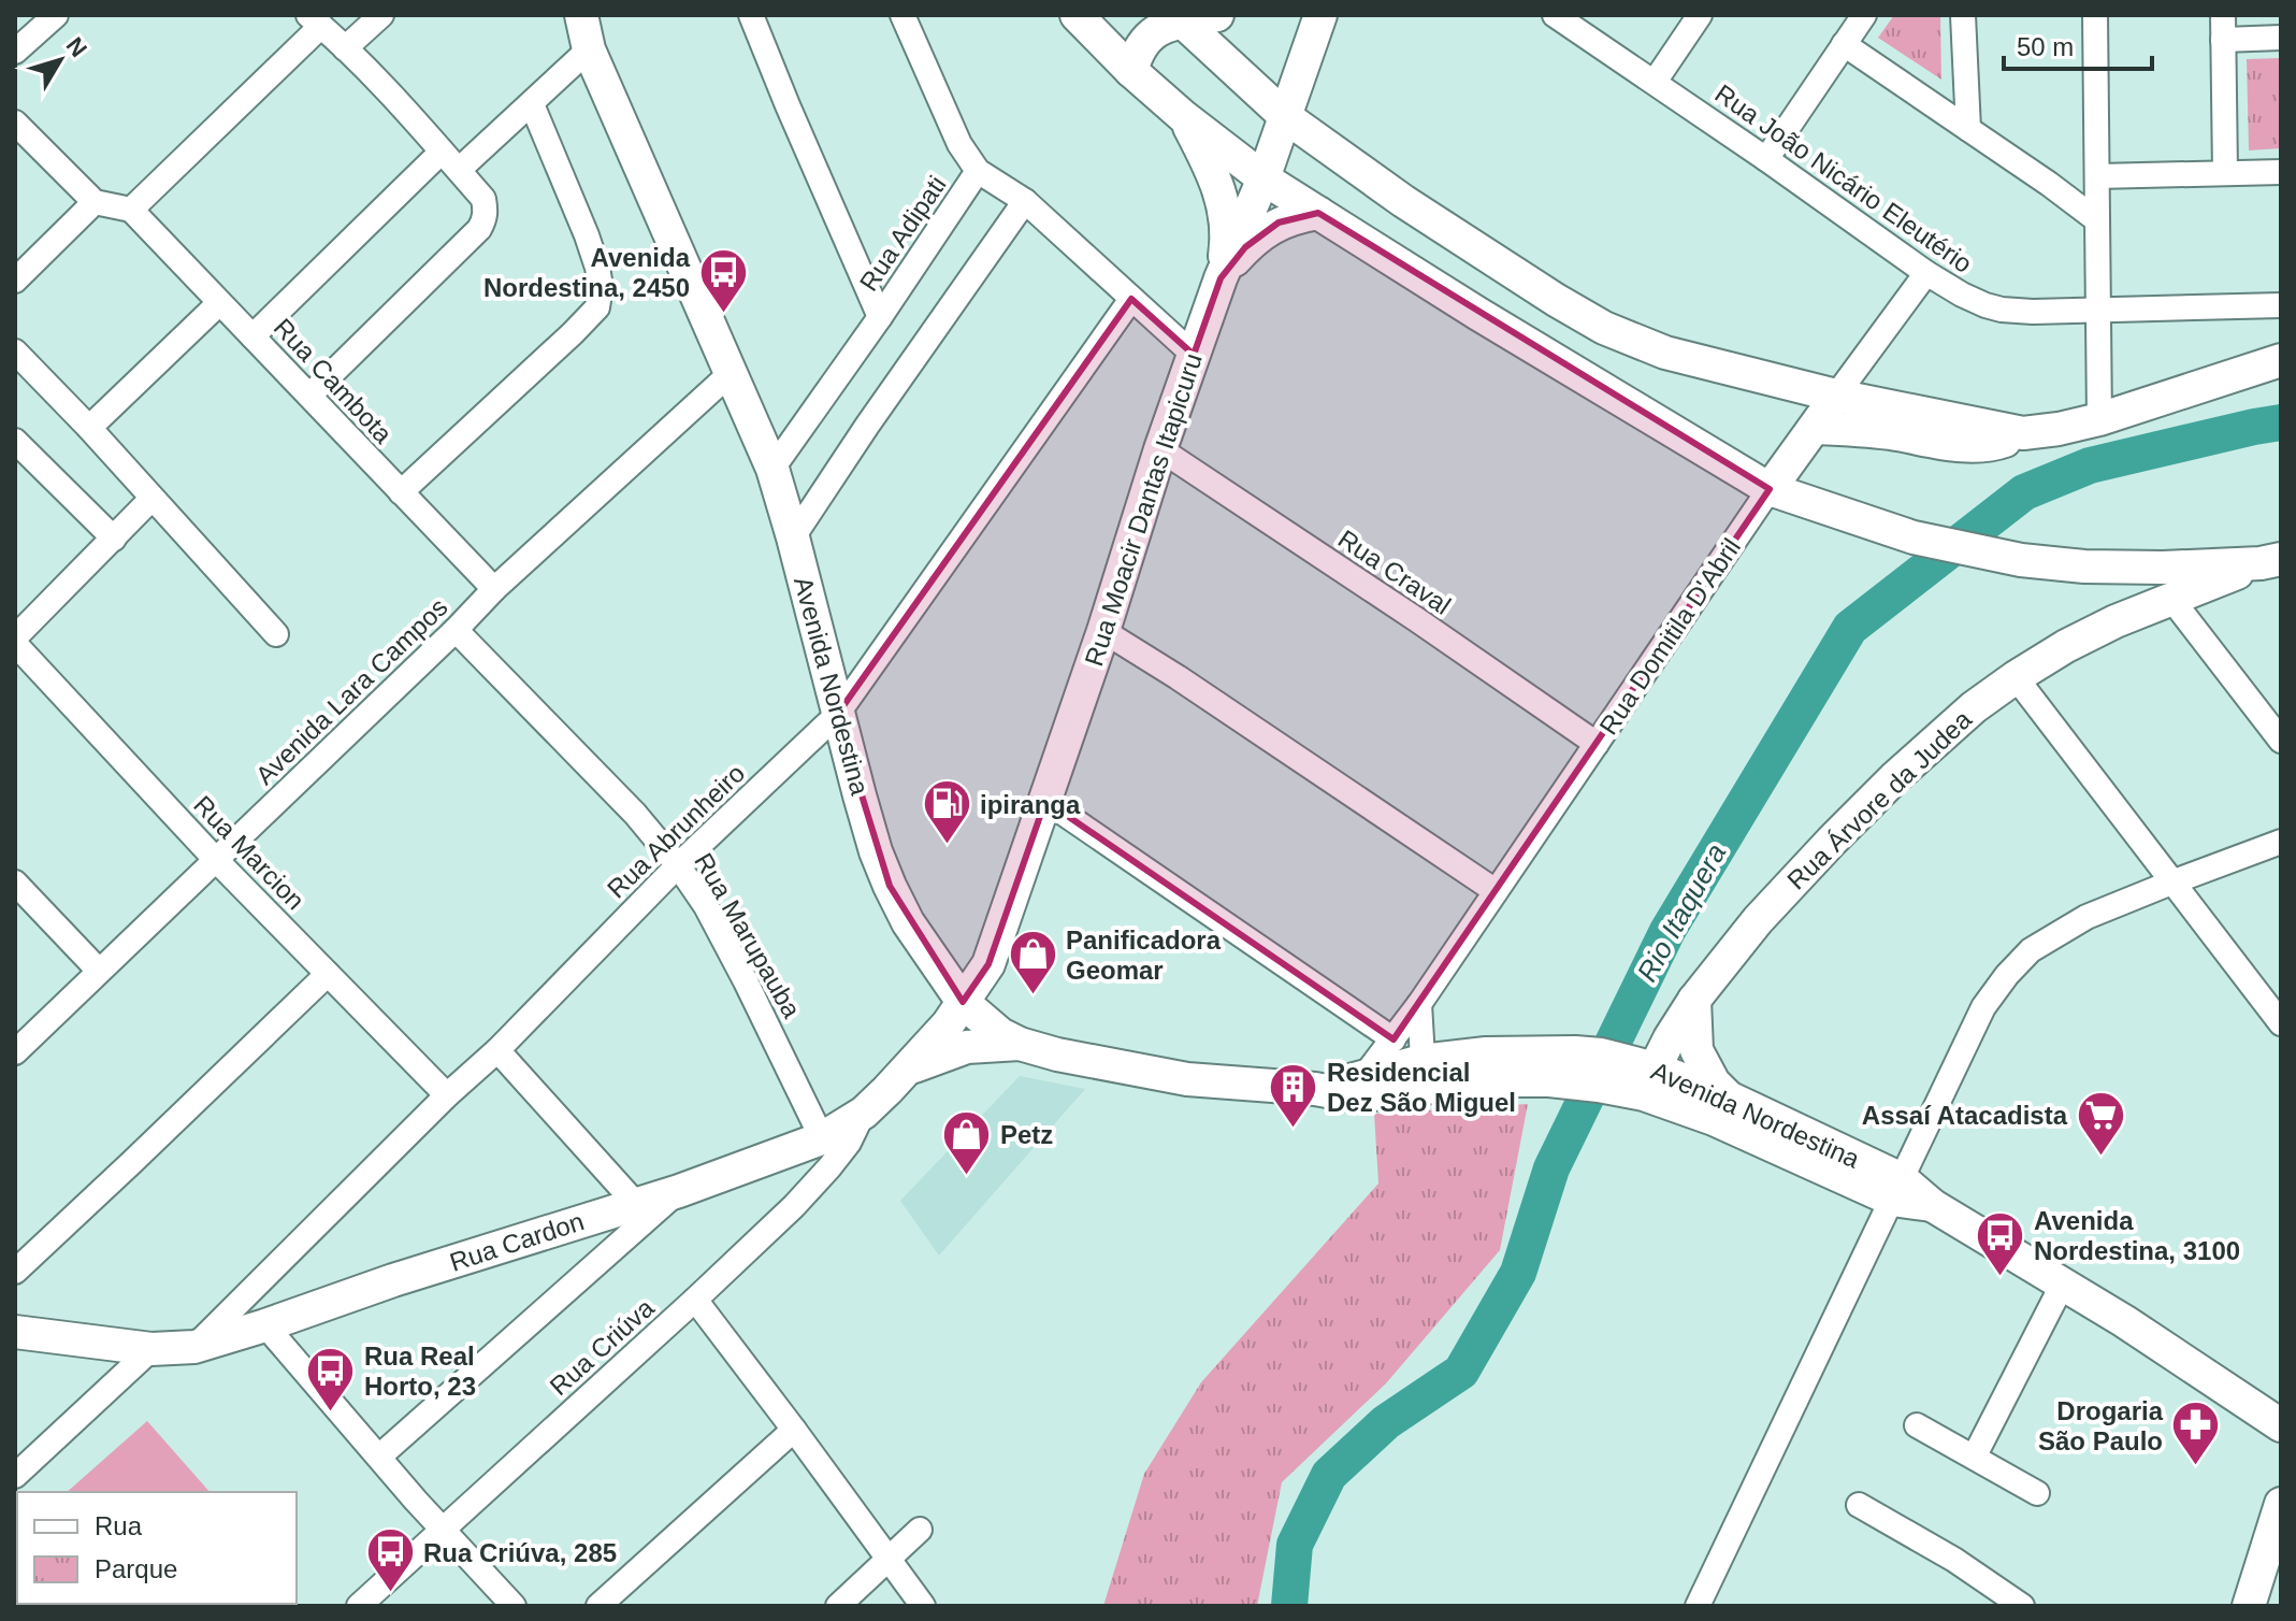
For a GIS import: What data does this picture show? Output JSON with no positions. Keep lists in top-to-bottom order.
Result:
{
  "streets": {
    "street": [
      "Rua João Nicário Eleutério",
      "Rua Adipati",
      "Rua Cambota",
      "Rua Moacir Dantas Itapicuru",
      "Rua Craval",
      "Rua Domitila D'Abril",
      "Avenida Nordestina",
      "Avenida Lara Campos",
      "Rua Árvore da Judea",
      "Rua Abrunheiro",
      "Rua Marcion",
      "Rua Marupauba",
      "Rua Cardon",
      "Rua Criúva"
    ]
  },
  "crossings": [
    ["Rua João Nicário Eleutério", "Rua Domitila D'Abril"],
    ["Rua Adipati", "Avenida Nordestina"],
    ["Rua Cambota", "Avenida Lara Campos"],
    ["Rua Moacir Dantas Itapicuru", "Rua Craval"],
    ["Rua Moacir Dantas Itapicuru", "Avenida Nordestina"],
    ["Rua Moacir Dantas Itapicuru", "Rua Cardon"],
    ["Rua Craval", "Rua Domitila D'Abril"],
    ["Rua Domitila D'Abril", "Avenida Nordestina"],
    ["Avenida Nordestina", "Avenida Lara Campos"],
    ["Avenida Nordestina", "Rua Árvore da Judea"],
    ["Avenida Nordestina", "Rua Abrunheiro"],
    ["Avenida Nordestina", "Rua Cardon"],
    ["Avenida Lara Campos", "Rua Marcion"],
    ["Avenida Lara Campos", "Rua Marupauba"],
    ["Rua Abrunheiro", "Rua Marcion"],
    ["Rua Abrunheiro", "Rua Marupauba"],
    ["Rua Abrunheiro", "Rua Cardon"],
    ["Rua Marupauba", "Rua Cardon"],
    ["Rua Cardon", "Rua Criúva"]
  ],
  "water": ["Rio Itaquera"],
  "places": {
    "bus stop": [
      "Avenida Nordestina, 2450",
      "Avenida Nordestina, 3100",
      "Rua Real Horto, 23",
      "Rua Criúva, 285"
    ],
    "fuel station": ["ipiranga"],
    "shop": ["Panificadora Geomar", "Petz"],
    "building": ["Residencial Dez São Miguel"],
    "supermarket": ["Assaí Atacadista"],
    "pharmacy": ["Drogaria São Paulo"]
  },
  "legend": ["Rua", "Parque"],
  "scale_bar": "50 m",
  "north": "top right"
}
